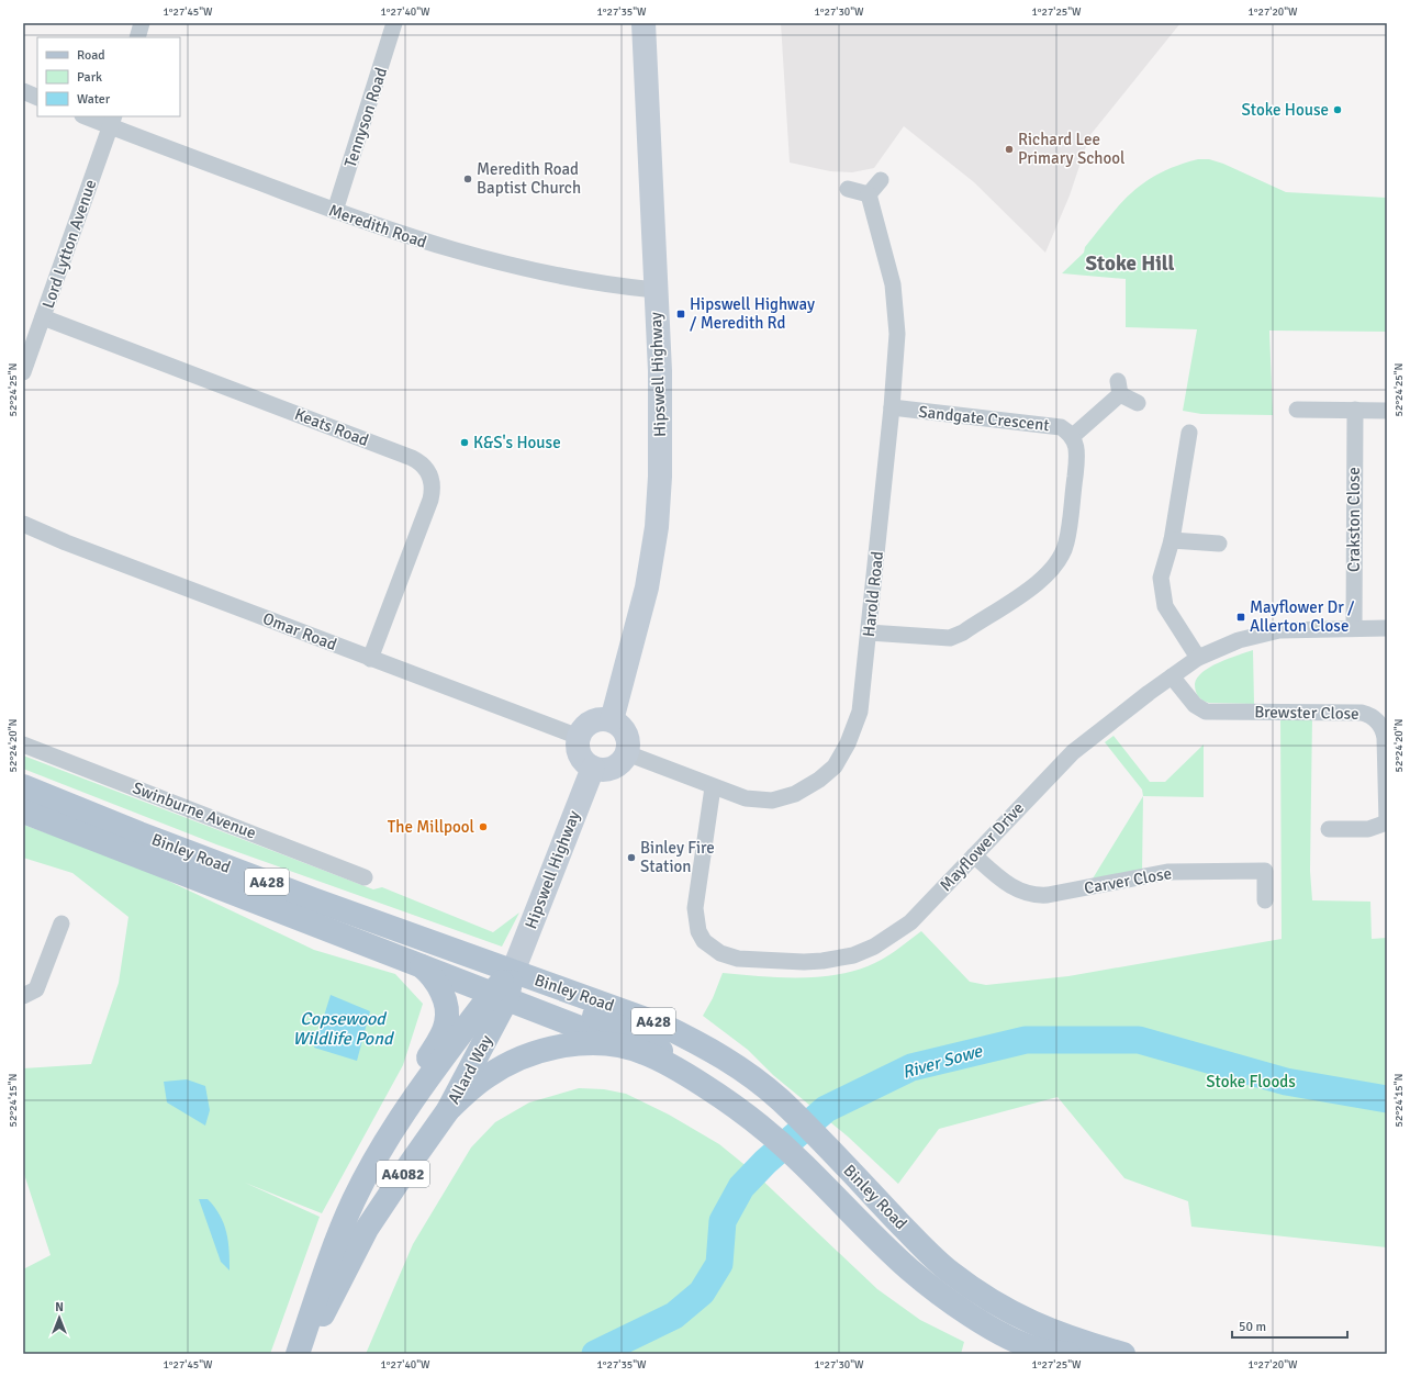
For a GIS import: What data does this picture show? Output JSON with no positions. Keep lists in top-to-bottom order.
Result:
{
  "streets": {
    "main road": [
      "Binley Road",
      "A428",
      "Allard Way",
      "A4082"
    ],
    "street": [
      "Tennyson Road",
      "Meredith Road",
      "Lord Lytton Avenue",
      "Hipswell Highway",
      "Sandgate Crescent",
      "Keats Road",
      "Crakston Close",
      "Harold Road",
      "Omar Road",
      "Brewster Close",
      "Swinburne Avenue",
      "Mayflower Drive",
      "Carver Close"
    ]
  },
  "crossings": [
    ["Tennyson Road", "Meredith Road"],
    ["Meredith Road", "Lord Lytton Avenue"],
    ["Meredith Road", "Hipswell Highway"],
    ["Lord Lytton Avenue", "Keats Road"],
    ["Hipswell Highway", "Harold Road"],
    ["Hipswell Highway", "Omar Road"],
    ["Hipswell Highway", "Binley Road"],
    ["Hipswell Highway", "Allard Way"],
    ["Sandgate Crescent", "Harold Road"],
    ["Keats Road", "Omar Road"],
    ["Crakston Close", "Mayflower Drive"],
    ["Harold Road", "Omar Road"],
    ["Harold Road", "Mayflower Drive"],
    ["Brewster Close", "Mayflower Drive"],
    ["Mayflower Drive", "Carver Close"],
    ["Binley Road", "A428"],
    ["Binley Road", "Allard Way"]
  ],
  "districts": ["Stoke Hill"],
  "water": ["Copsewood Wildlife Pond", "River Sowe"],
  "parks": ["Stoke Floods"],
  "places": {
    "other": [
      "Stoke House",
      "Richard Lee Primary School",
      "Meredith Road Baptist Church",
      "K&S's House",
      "The Millpool",
      "Binley Fire Station"
    ],
    "transit": ["Hipswell Highway / Meredith Rd", "Mayflower Dr / Allerton Close"]
  },
  "legend": ["Road", "Park", "Water"],
  "scale_bar": "50 m",
  "north": "top",
  "coordinates": [
    "1°27'45\"W",
    "1°27'40\"W",
    "1°27'35\"W",
    "1°27'30\"W",
    "1°27'25\"W",
    "1°27'20\"W",
    "52°24'25\"N",
    "52°24'20\"N",
    "52°24'15\"N"
  ]
}
